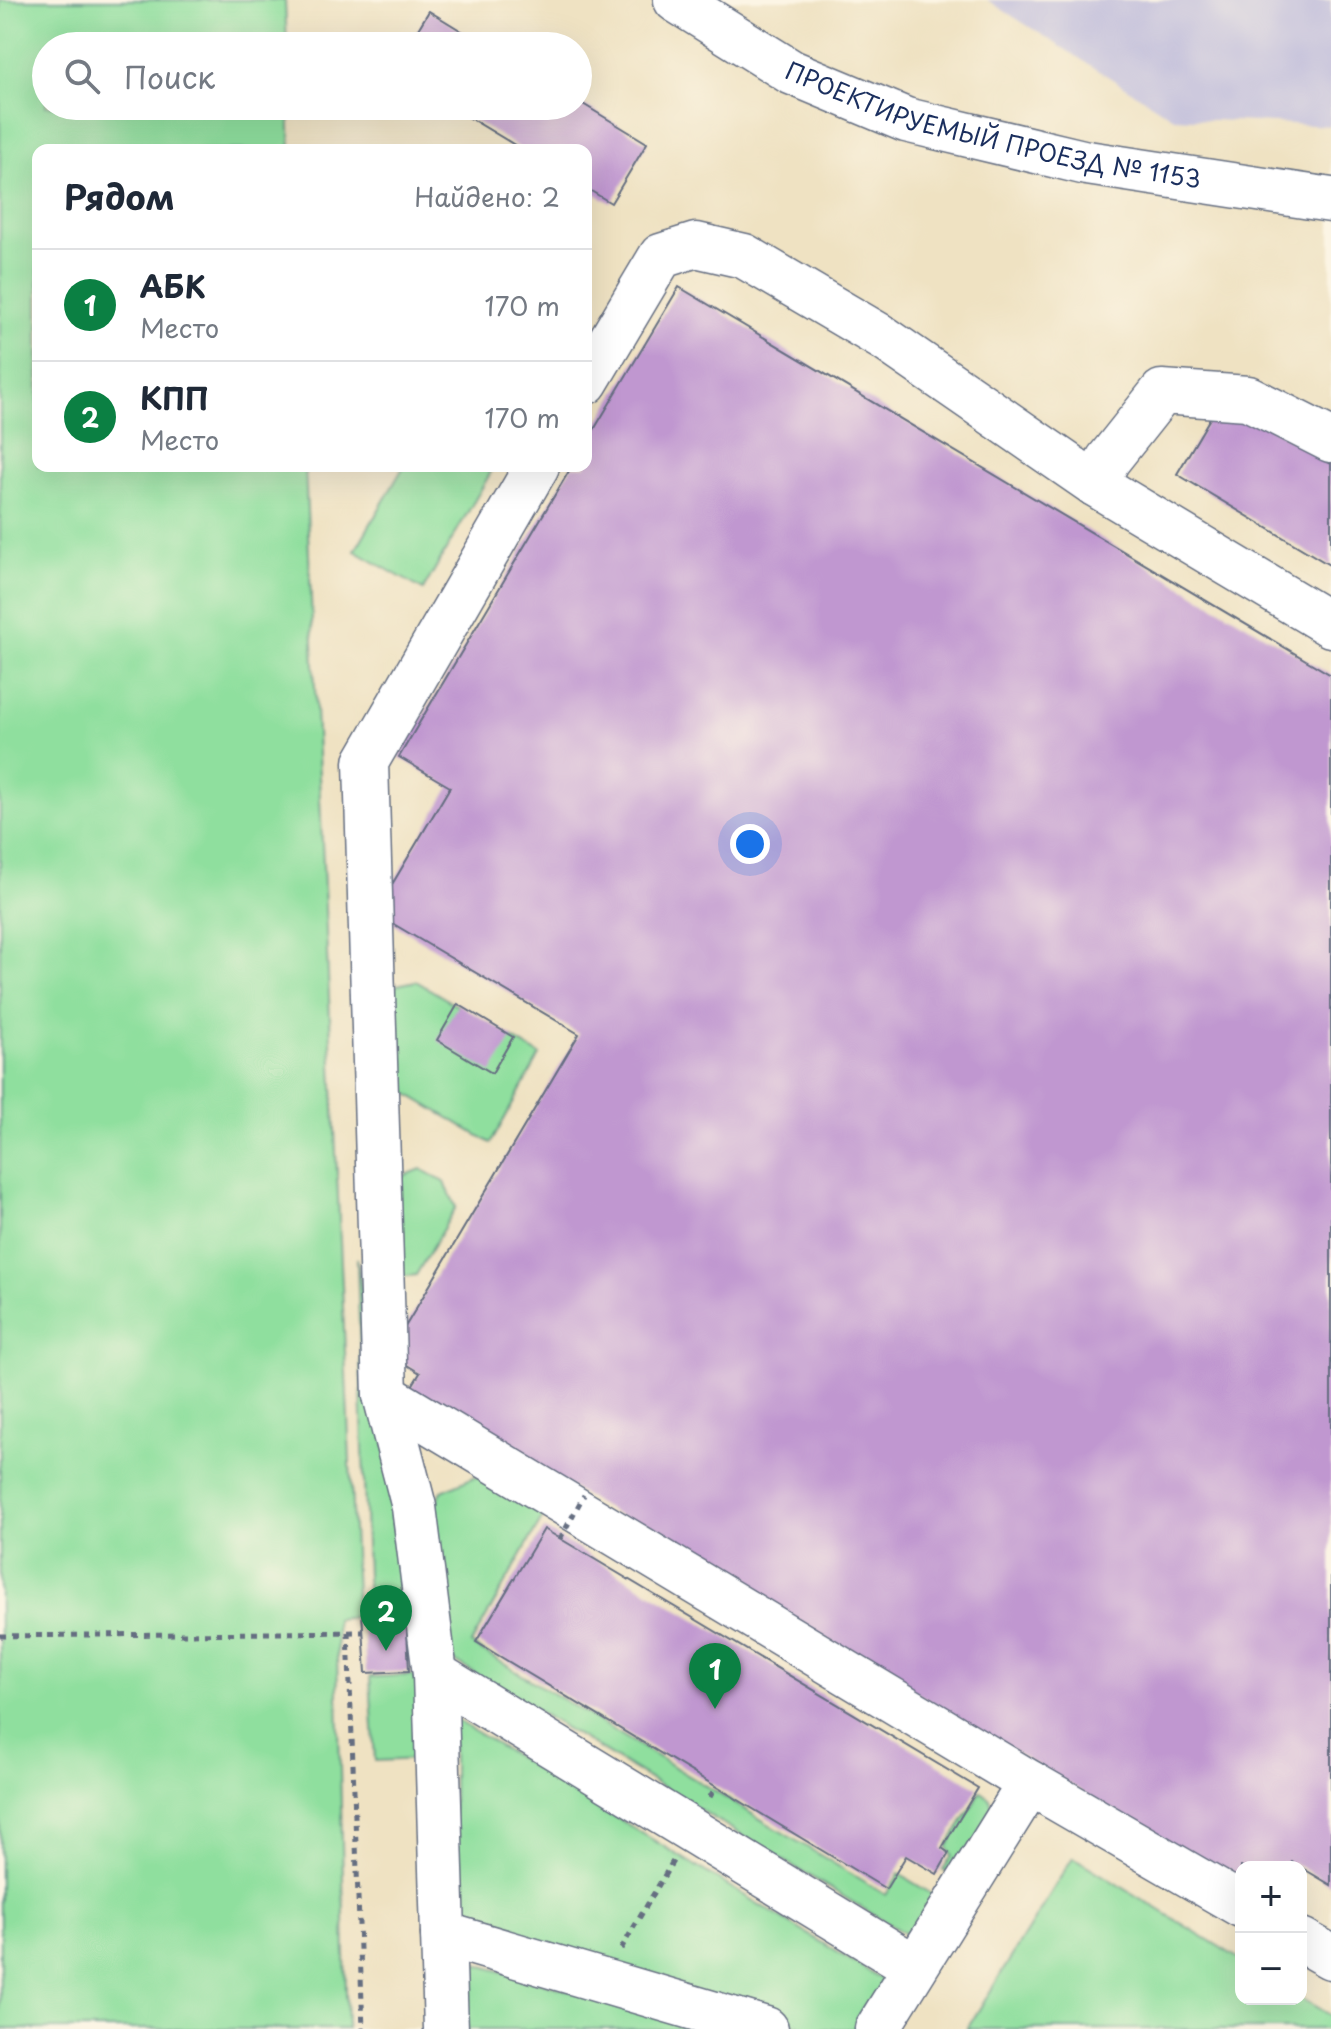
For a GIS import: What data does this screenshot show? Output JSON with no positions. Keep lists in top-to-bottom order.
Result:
{
  "streets": {
    "street": ["ПРОЕКТИРУЕМЫЙ ПРОЕЗД № 1153"]
  },
  "page": {
    "search": "Поиск",
    "heading": ["Рядом", "Найдено: 2"],
    "list": [
      {
        "mark": "1",
        "name": "АБК",
        "note": "Место",
        "value": "170 m"
      },
      {
        "mark": "2",
        "name": "КПП",
        "note": "Место",
        "value": "170 m"
      }
    ],
    "pins": ["2", "1"],
    "map_buttons": ["+", "−"]
  }
}
